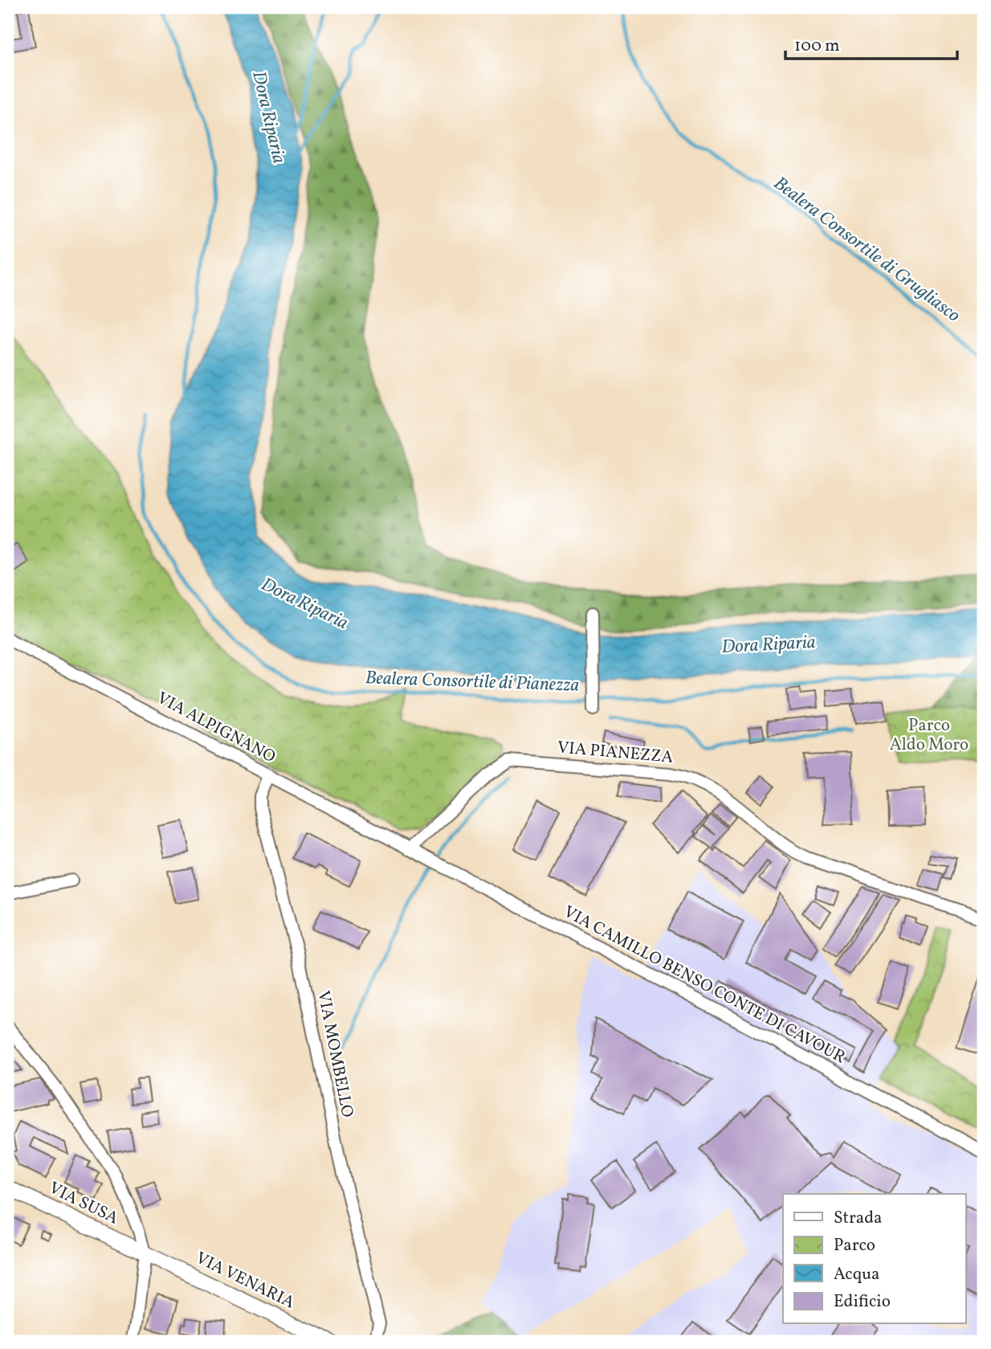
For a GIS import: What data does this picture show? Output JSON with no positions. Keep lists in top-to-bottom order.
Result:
{
  "streets": {
    "main road": ["VIA SUSA", "VIA VENARIA"],
    "street": [
      "VIA ALPIGNANO",
      "VIA PIANEZZA",
      "VIA CAMILLO BENSO CONTE DI CAVOUR",
      "VIA MOMBELLO"
    ]
  },
  "crossings": [
    ["VIA ALPIGNANO", "VIA PIANEZZA"],
    ["VIA ALPIGNANO", "VIA CAMILLO BENSO CONTE DI CAVOUR"],
    ["VIA ALPIGNANO", "VIA MOMBELLO"],
    ["VIA PIANEZZA", "VIA CAMILLO BENSO CONTE DI CAVOUR"],
    ["VIA SUSA", "VIA VENARIA"]
  ],
  "water": ["Dora Riparia", "Bealera Consortile di Grugliasco", "Bealera Consortile di Pianezza"],
  "parks": ["Parco Aldo Moro"],
  "legend": [
    "Strada",
    "Parco",
    "Acqua",
    "Edificio"
  ],
  "scale_bar": "100 m"
}
